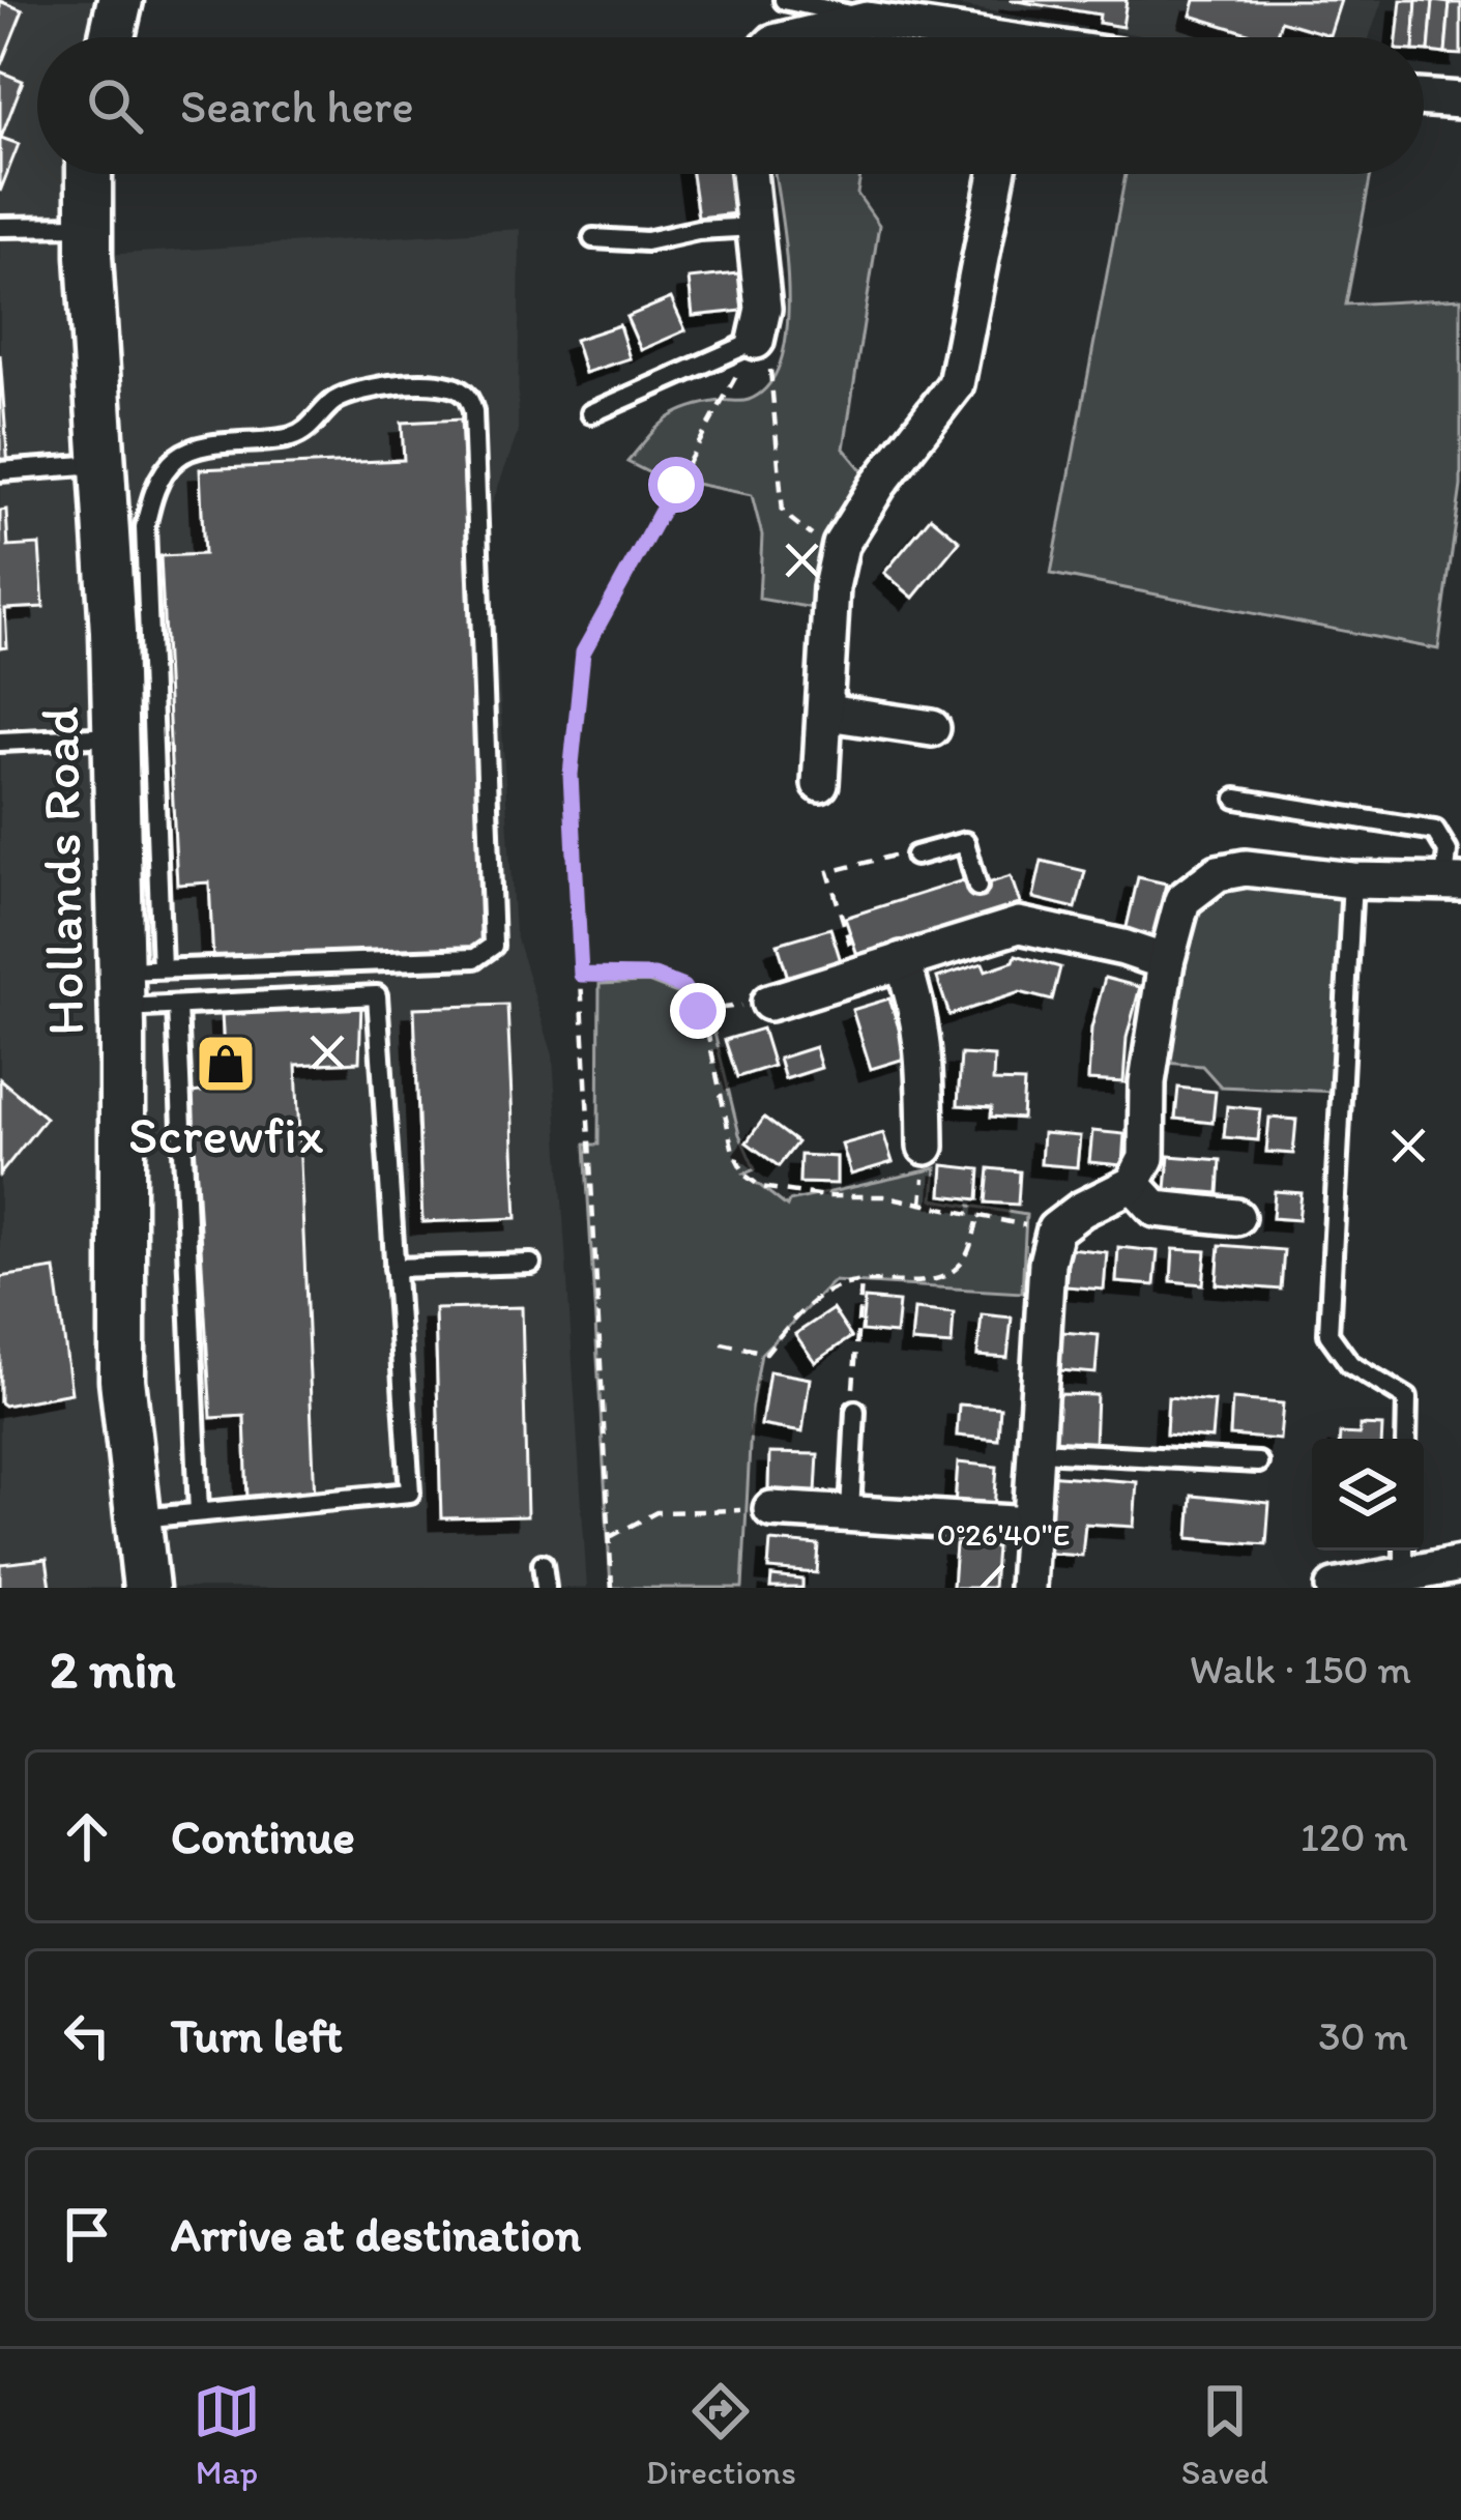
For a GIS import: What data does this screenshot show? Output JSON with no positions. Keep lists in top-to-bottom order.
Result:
{
  "streets": {
    "street": ["Hollands Road"]
  },
  "places": {
    "shop": ["Screwfix"]
  },
  "page": {
    "search": "Search here",
    "heading": ["2 min", "Walk · 150 m"],
    "list": [
      ["Continue", "120 m"],
      ["Turn left", "30 m"],
      "Arrive at destination"
    ],
    "nav": ["Map", "Directions", "Saved"]
  },
  "coordinates": ["0°26'40\"E"]
}
